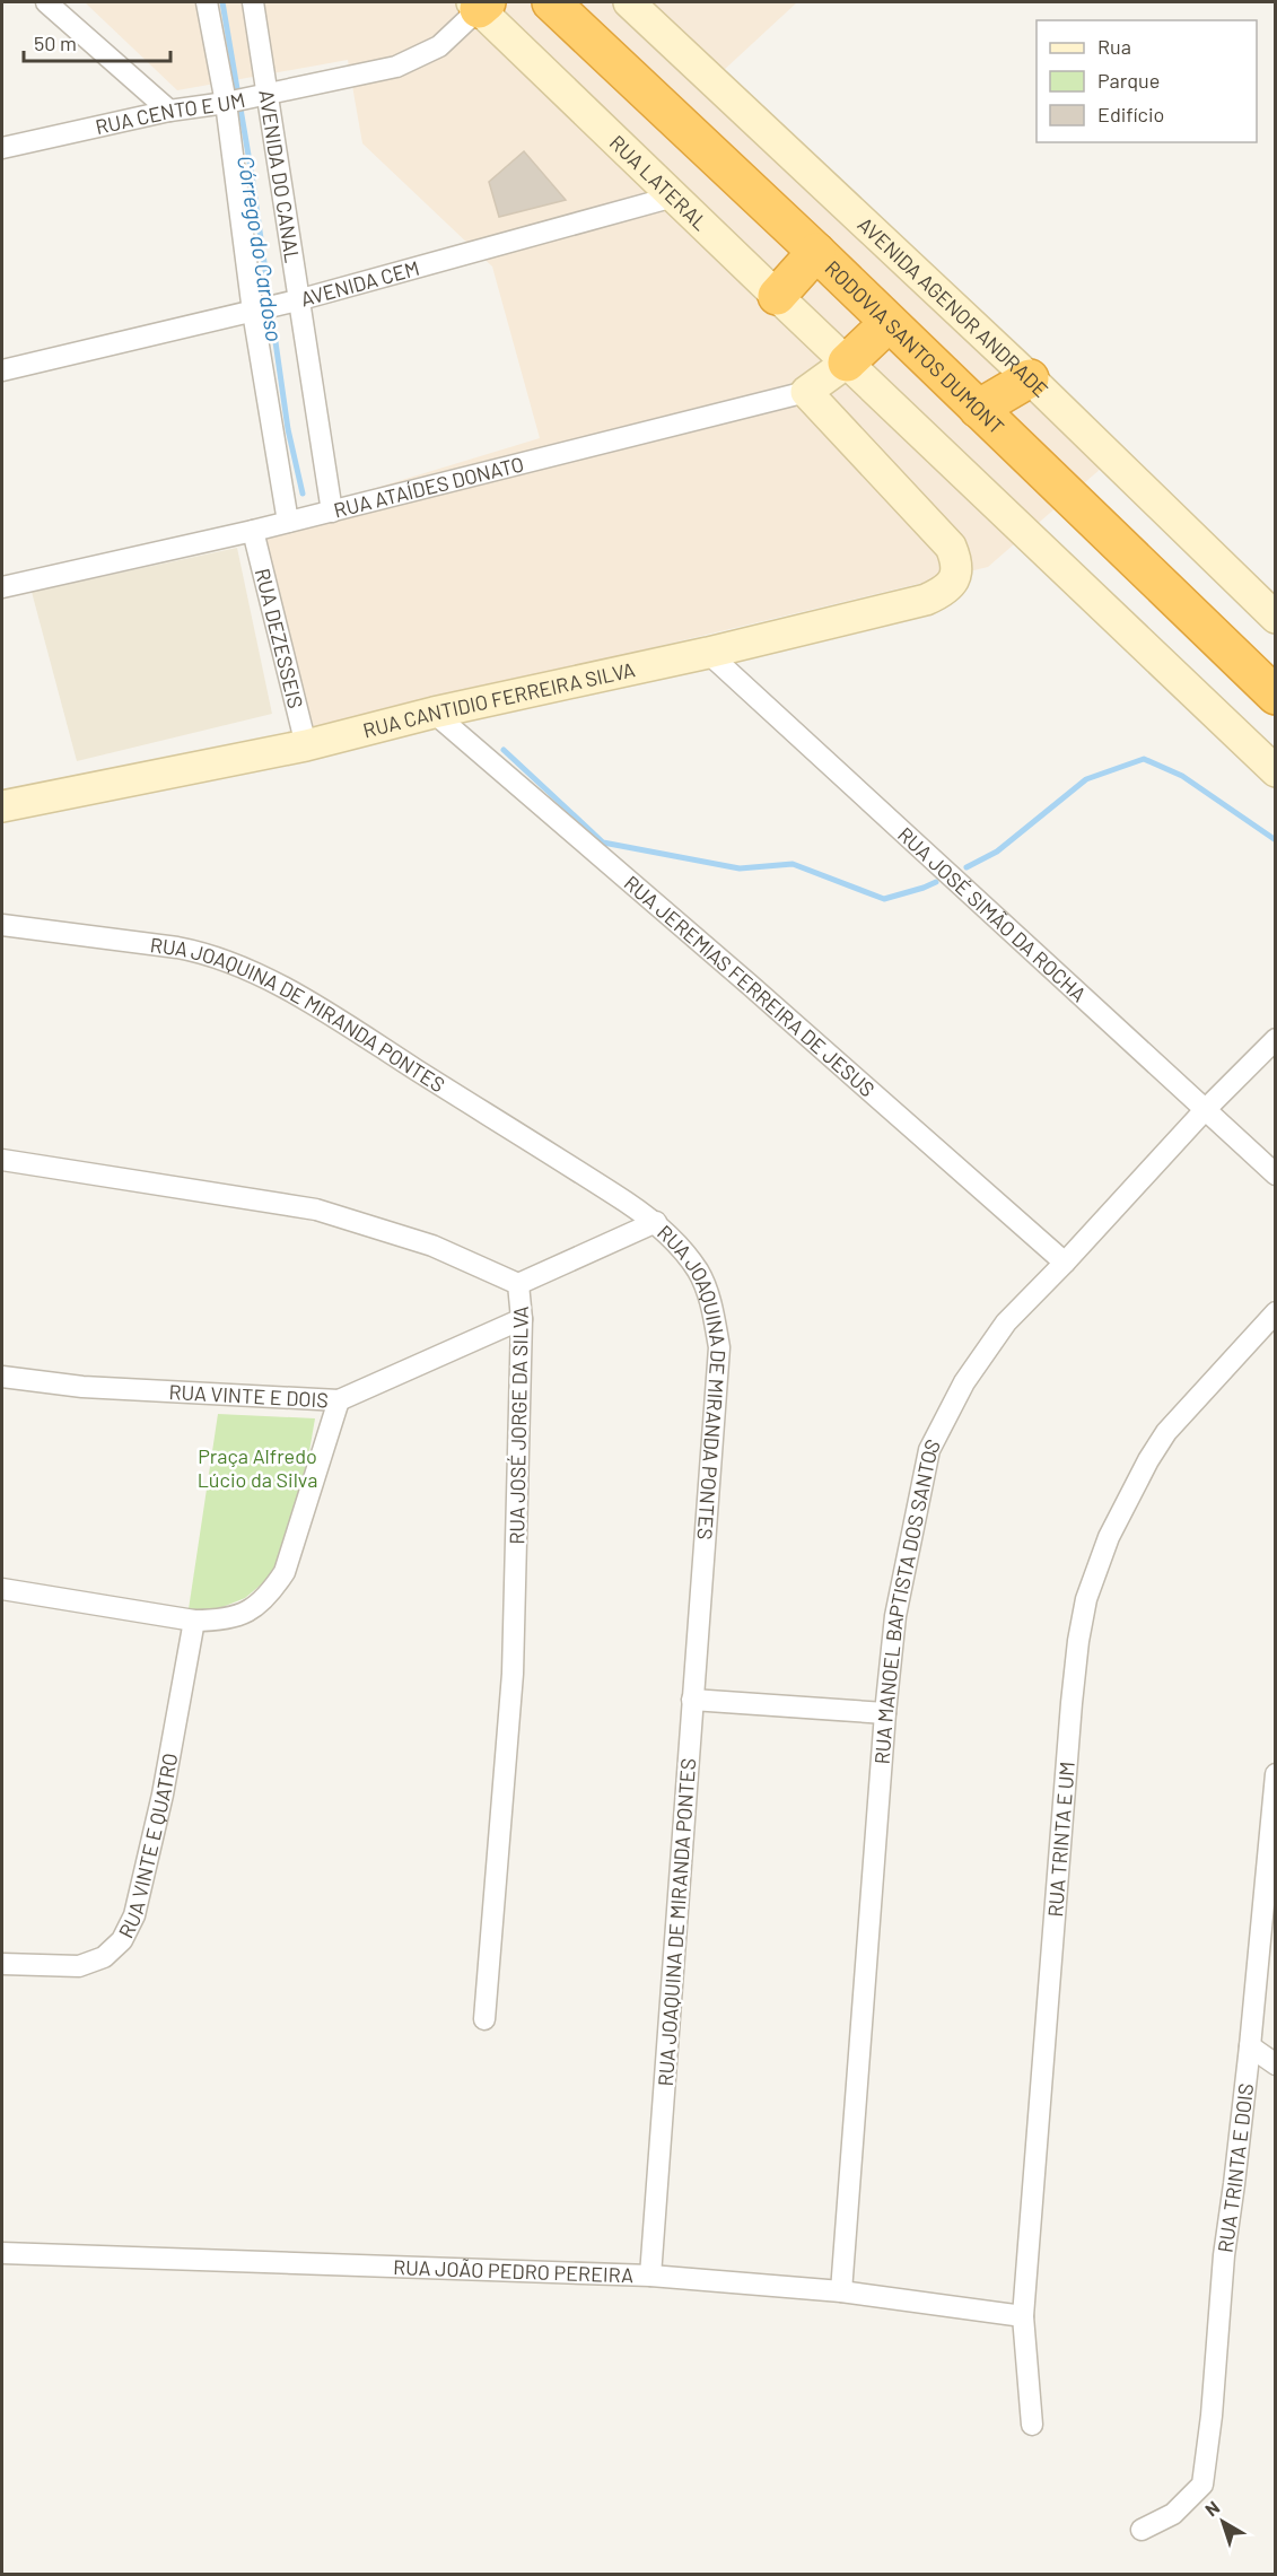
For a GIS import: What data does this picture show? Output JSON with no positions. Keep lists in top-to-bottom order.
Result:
{
  "streets": {
    "highway": ["RODOVIA SANTOS DUMONT"],
    "street": [
      "RUA CENTO E UM",
      "AVENIDA DO CANAL",
      "RUA LATERAL",
      "AVENIDA CEM",
      "AVENIDA AGENOR ANDRADE",
      "RUA ATAÍDES DONATO",
      "RUA DEZESSEIS",
      "RUA CANTIDIO FERREIRA SILVA",
      "RUA JOSÉ SIMÃO DA ROCHA",
      "RUA JEREMIAS FERREIRA DE JESUS",
      "RUA JOAQUINA DE MIRANDA PONTES",
      "RUA VINTE E DOIS",
      "RUA JOSÉ JORGE DA SILVA",
      "RUA MANOEL BAPTISTA DOS SANTOS",
      "RUA TRINTA E UM",
      "RUA VINTE E QUATRO",
      "RUA TRINTA E DOIS",
      "RUA JOÃO PEDRO PEREIRA"
    ]
  },
  "crossings": [
    ["RUA CENTO E UM", "AVENIDA DO CANAL"],
    ["RUA CENTO E UM", "RUA LATERAL"],
    ["AVENIDA DO CANAL", "AVENIDA CEM"],
    ["AVENIDA DO CANAL", "RUA ATAÍDES DONATO"],
    ["RUA LATERAL", "AVENIDA CEM"],
    ["RUA LATERAL", "RUA ATAÍDES DONATO"],
    ["RUA ATAÍDES DONATO", "RUA DEZESSEIS"],
    ["RUA ATAÍDES DONATO", "RUA CANTIDIO FERREIRA SILVA"],
    ["RUA DEZESSEIS", "RUA CANTIDIO FERREIRA SILVA"],
    ["RUA CANTIDIO FERREIRA SILVA", "RUA JOSÉ SIMÃO DA ROCHA"],
    ["RUA CANTIDIO FERREIRA SILVA", "RUA JEREMIAS FERREIRA DE JESUS"],
    ["RUA JOSÉ SIMÃO DA ROCHA", "RUA MANOEL BAPTISTA DOS SANTOS"],
    ["RUA JEREMIAS FERREIRA DE JESUS", "RUA MANOEL BAPTISTA DOS SANTOS"],
    ["RUA JOAQUINA DE MIRANDA PONTES", "RUA JOÃO PEDRO PEREIRA"],
    ["RUA VINTE E DOIS", "RUA JOSÉ JORGE DA SILVA"],
    ["RUA MANOEL BAPTISTA DOS SANTOS", "RUA JOÃO PEDRO PEREIRA"],
    ["RUA TRINTA E UM", "RUA JOÃO PEDRO PEREIRA"]
  ],
  "water": ["Córrego do Cardoso"],
  "parks": ["Praça Alfredo Lúcio da Silva"],
  "legend": ["Rua", "Parque", "Edifício"],
  "scale_bar": "50 m",
  "north": "top left"
}
